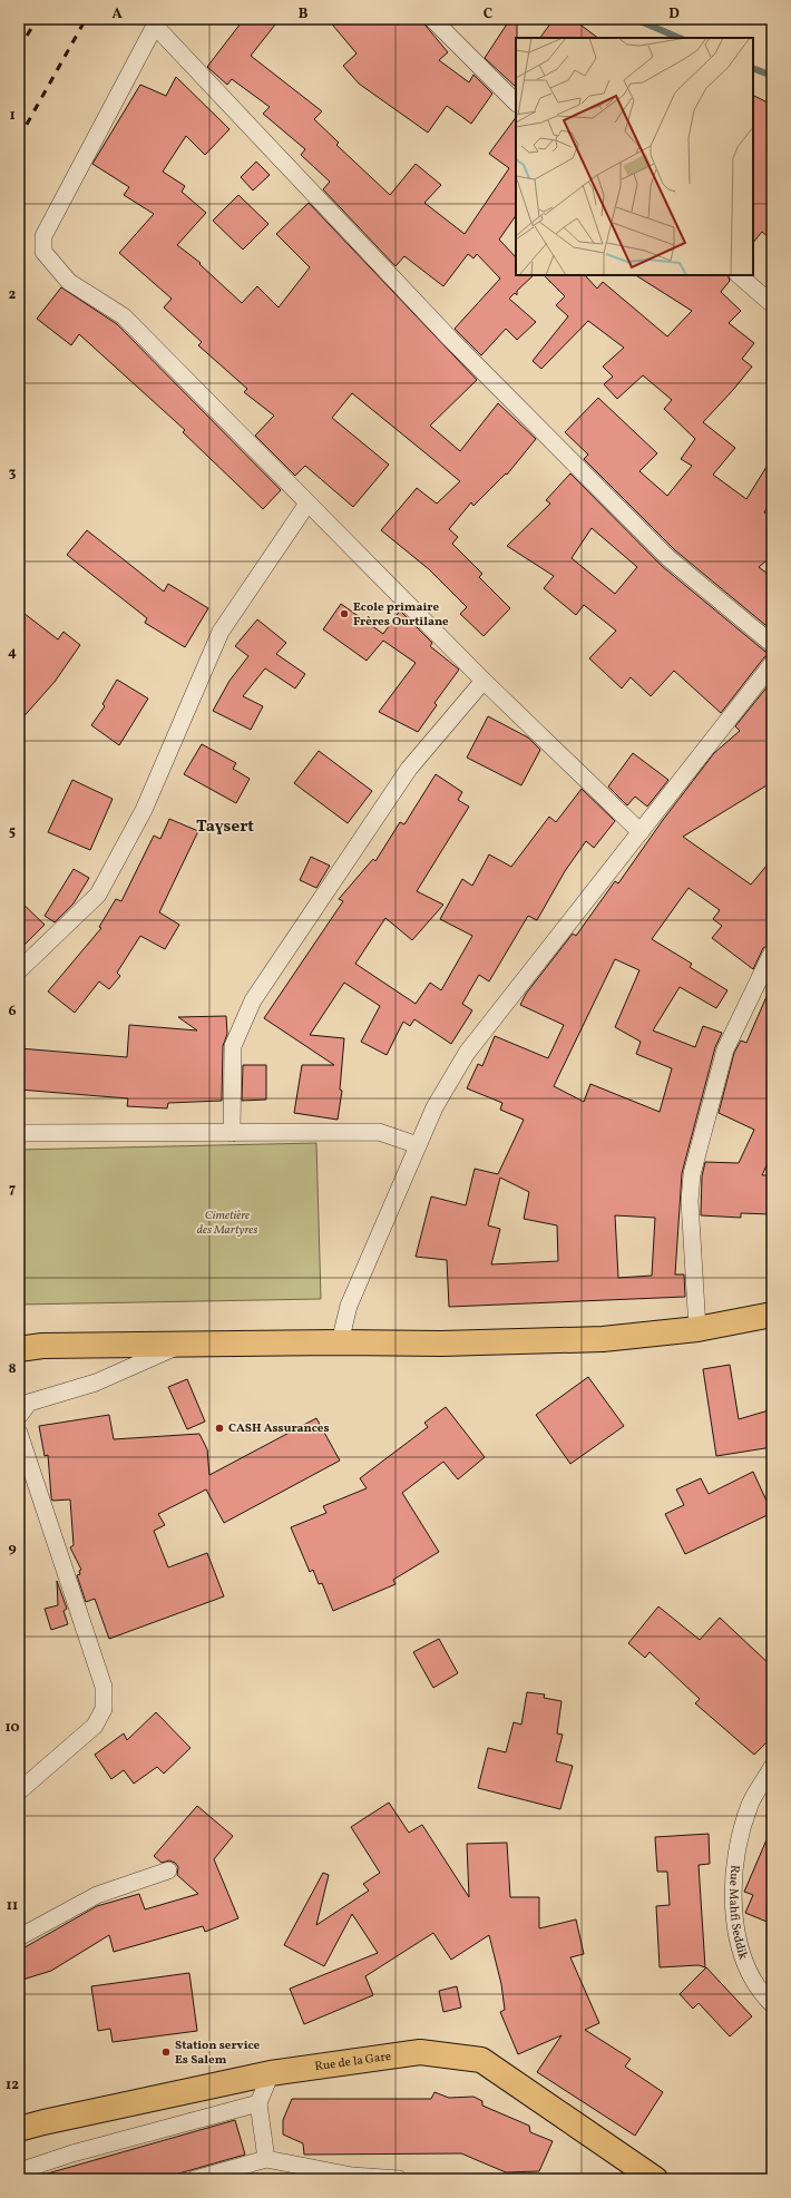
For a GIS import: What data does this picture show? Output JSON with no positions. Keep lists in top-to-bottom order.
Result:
{
  "streets": {
    "main road": ["Rue de la Gare"],
    "street": ["Rue Mahfi Seddik"]
  },
  "districts": ["Taɣsert"],
  "parks": ["Cimetière des Martyres"],
  "places": ["Ecole primaire Frères Ourtilane", "CASH Assurances", "Station service Es Salem"],
  "grid": {
    "columns": [
      "A",
      "B",
      "C",
      "D"
    ],
    "rows": [
      "1",
      "2",
      "3",
      "4",
      "5",
      "6",
      "7",
      "8",
      "9",
      "10",
      "11",
      "12"
    ]
  }
}
